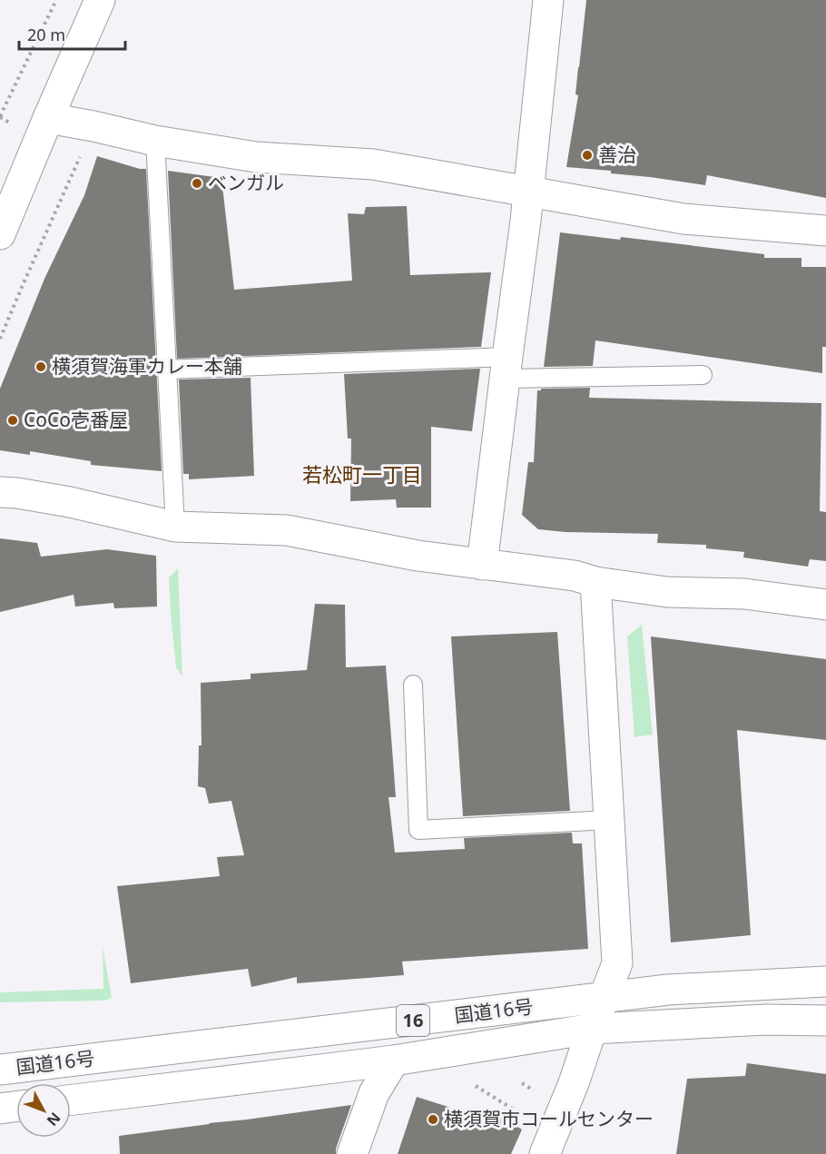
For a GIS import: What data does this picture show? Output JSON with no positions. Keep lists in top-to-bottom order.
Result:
{
  "streets": {
    "main road": ["国道16号", "16"]
  },
  "districts": ["若松町一丁目"],
  "places": [
    "善治",
    "ベンガル",
    "横須賀海軍カレー本舗",
    "CoCo壱番屋",
    "横須賀市コールセンター"
  ],
  "scale_bar": "20 m",
  "north": "bottom right"
}
